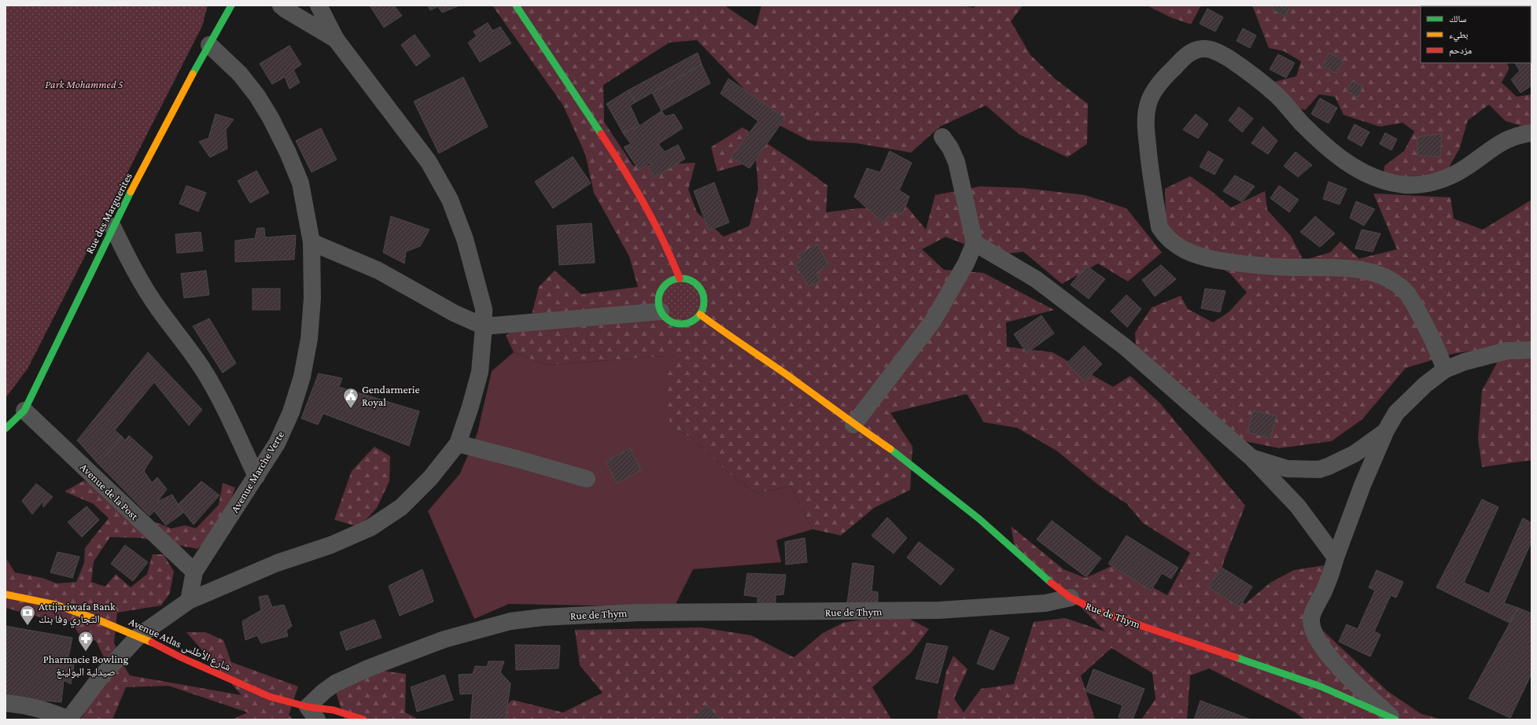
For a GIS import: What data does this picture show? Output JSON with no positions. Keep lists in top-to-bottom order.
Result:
{
  "streets": {
    "street": [
      "Rue des Marguerites",
      "Avenue Marche Verte",
      "Avenue de la Post",
      "Rue de Thym",
      "Avenue Atlas شارع الأطلس"
    ]
  },
  "crossings": [
    ["Rue des Marguerites", "Avenue Marche Verte"],
    ["Rue des Marguerites", "Avenue de la Post"],
    ["Avenue Marche Verte", "Avenue de la Post"],
    ["Rue de Thym", "Avenue Atlas شارع الأطلس"]
  ],
  "parks": ["Park Mohammed 5"],
  "places": {
    "public building": ["Gendarmerie Royal"],
    "bank": ["Attijariwafa Bank التجاري وفا بنك"],
    "pharmacy": ["Pharmacie Bowling صيدلية البولينغ"]
  },
  "legend": ["سالك", "بطيء", "مزدحم"]
}
